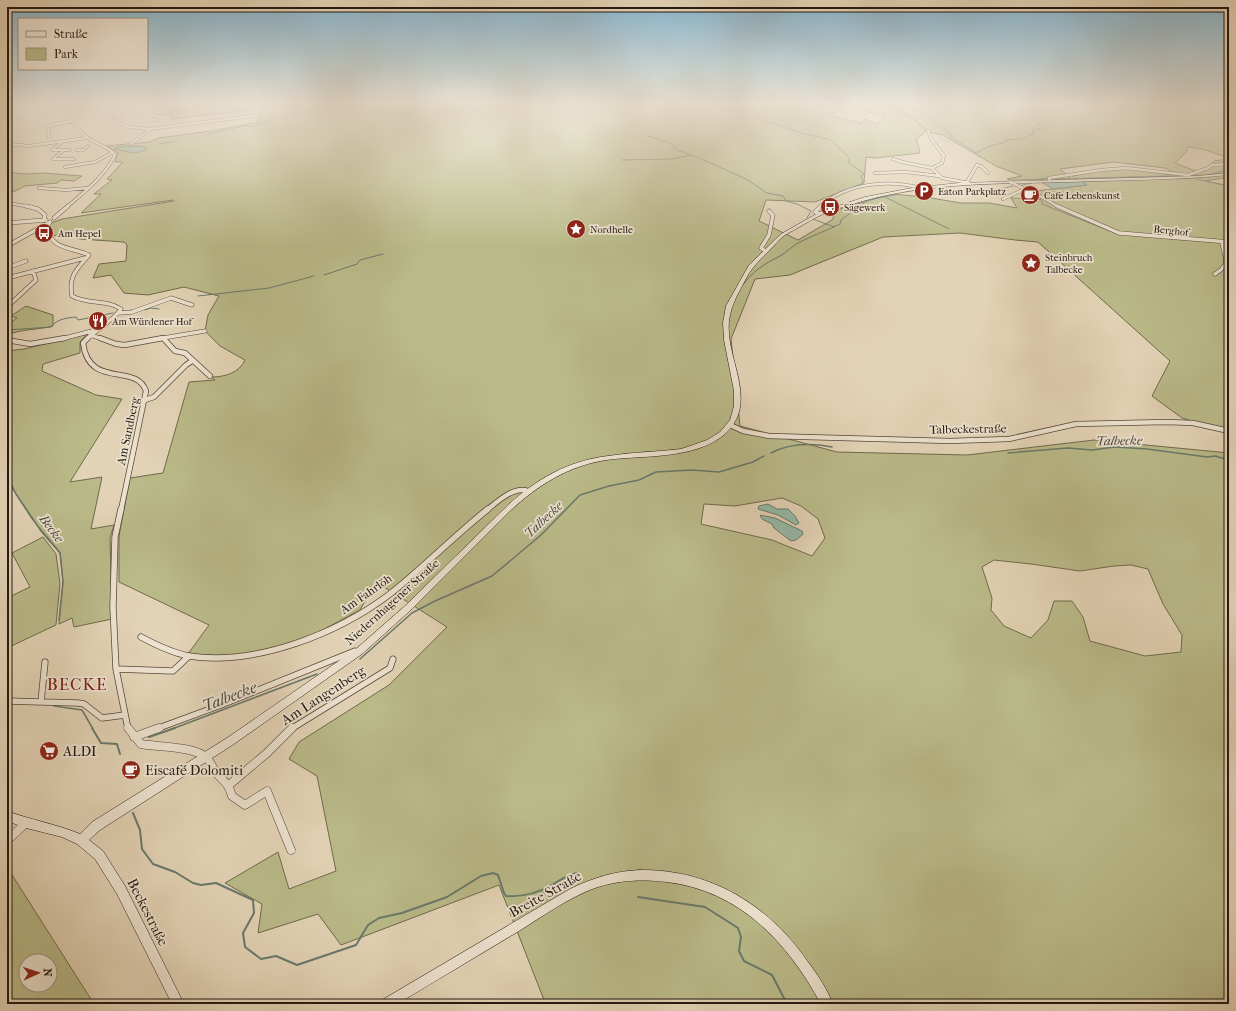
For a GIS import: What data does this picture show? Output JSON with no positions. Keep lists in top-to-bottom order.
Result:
{
  "streets": {
    "main road": ["Niedernhagener Straße", "Breite Straße", "Beckestraße"],
    "street": [
      "Berghof",
      "Talbeckestraße",
      "Am Sandberg",
      "Am Fahrlöh",
      "Am Langenberg"
    ]
  },
  "crossings": [
    ["Talbeckestraße", "Niedernhagener Straße"],
    ["Am Fahrlöh", "Niedernhagener Straße"],
    ["Niedernhagener Straße", "Beckestraße"]
  ],
  "districts": ["BECKE"],
  "water": ["Talbecke", "Becke"],
  "places": {
    "parking": ["Eaton Parkplatz"],
    "cafe": ["Cafe Lebenskunst", "Eiscafé Dolomiti"],
    "bus stop": ["Sägewerk", "Am Hepel"],
    "place": ["Nordhelle", "Steinbruch Talbecke"],
    "restaurant": ["Am Würdener Hof"],
    "supermarket": ["ALDI"]
  },
  "legend": ["Straße", "Park"],
  "north": "right"
}
